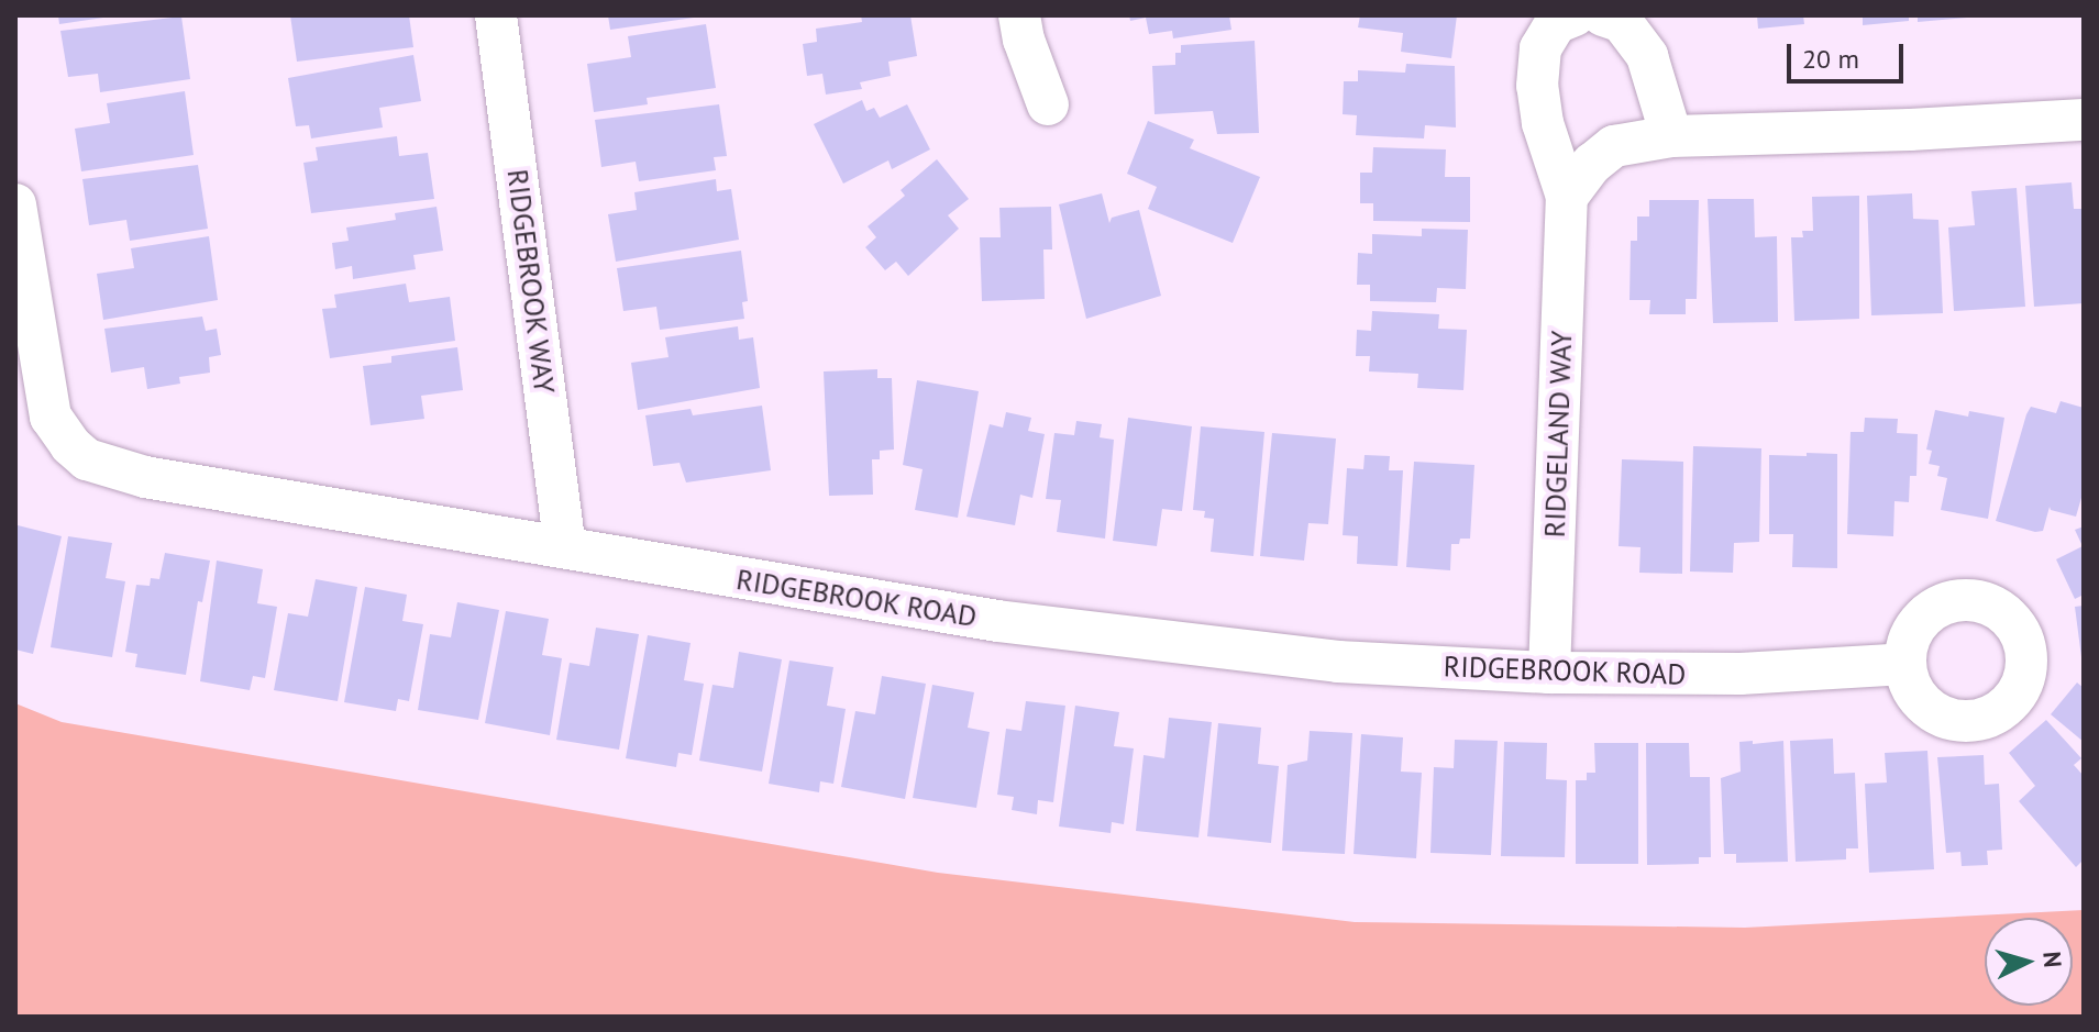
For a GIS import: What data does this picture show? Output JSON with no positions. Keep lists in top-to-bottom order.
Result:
{
  "streets": {
    "street": ["RIDGEBROOK WAY", "RIDGELAND WAY", "RIDGEBROOK ROAD"]
  },
  "crossings": [
    ["RIDGEBROOK WAY", "RIDGEBROOK ROAD"],
    ["RIDGELAND WAY", "RIDGEBROOK ROAD"]
  ],
  "scale_bar": "20 m",
  "north": "right"
}
